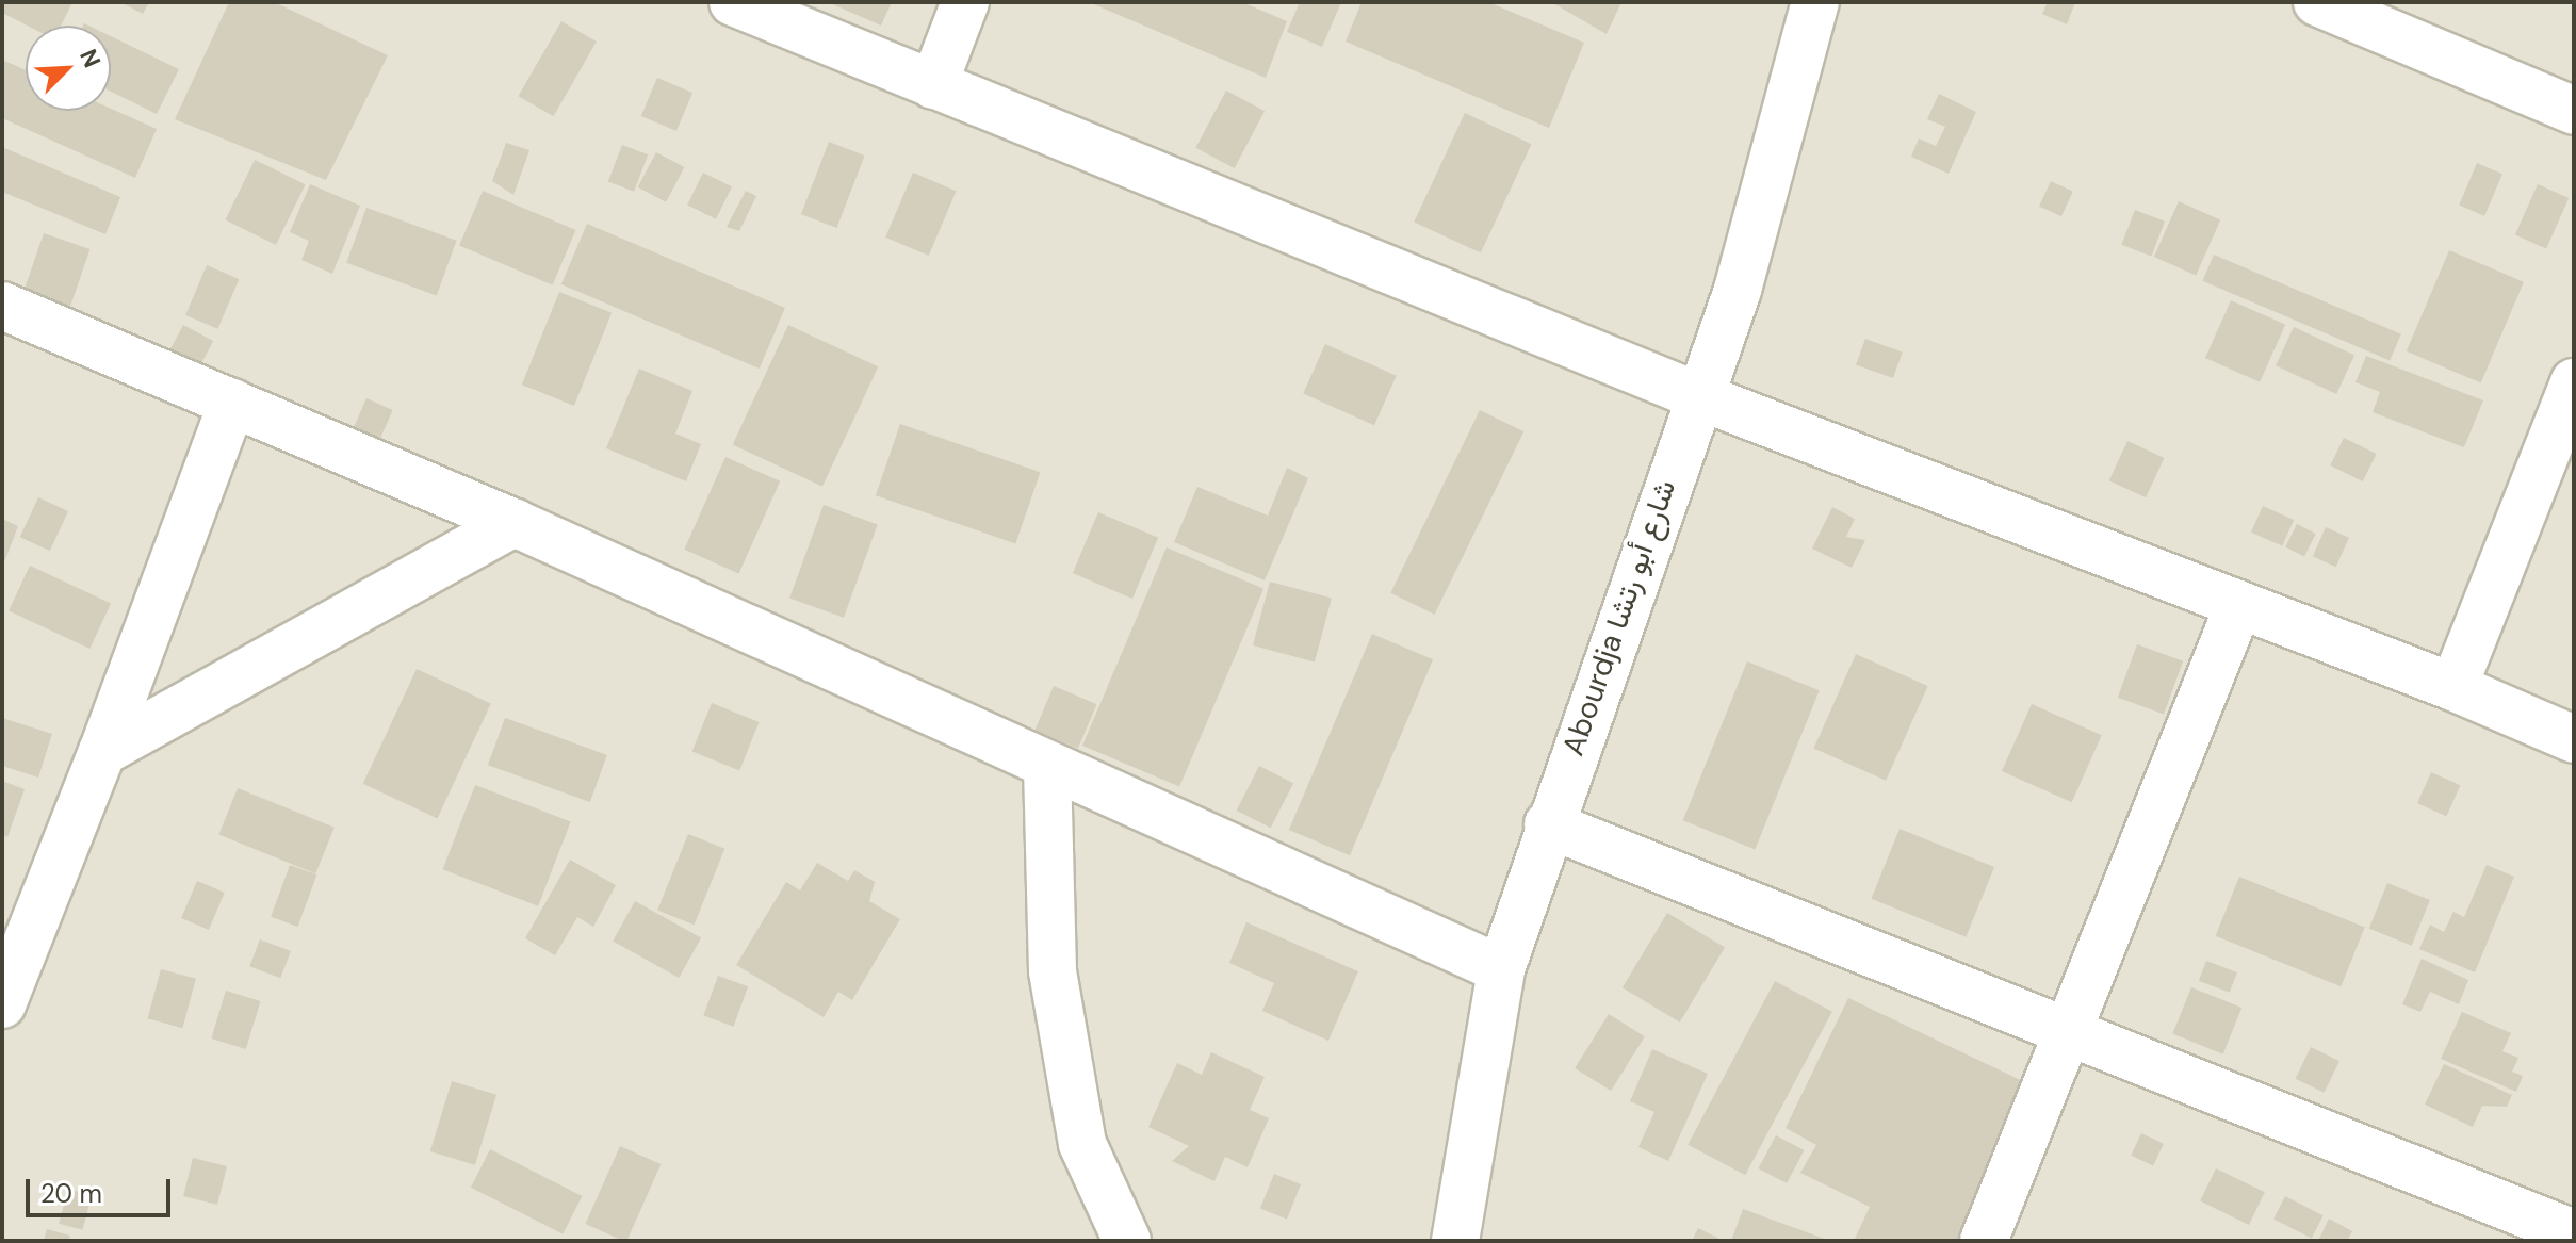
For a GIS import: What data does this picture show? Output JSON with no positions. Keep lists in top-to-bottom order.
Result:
{
  "streets": {
    "street": ["Abourdja شارع أبو رتشا"]
  },
  "scale_bar": "20 m",
  "north": "top right"
}
